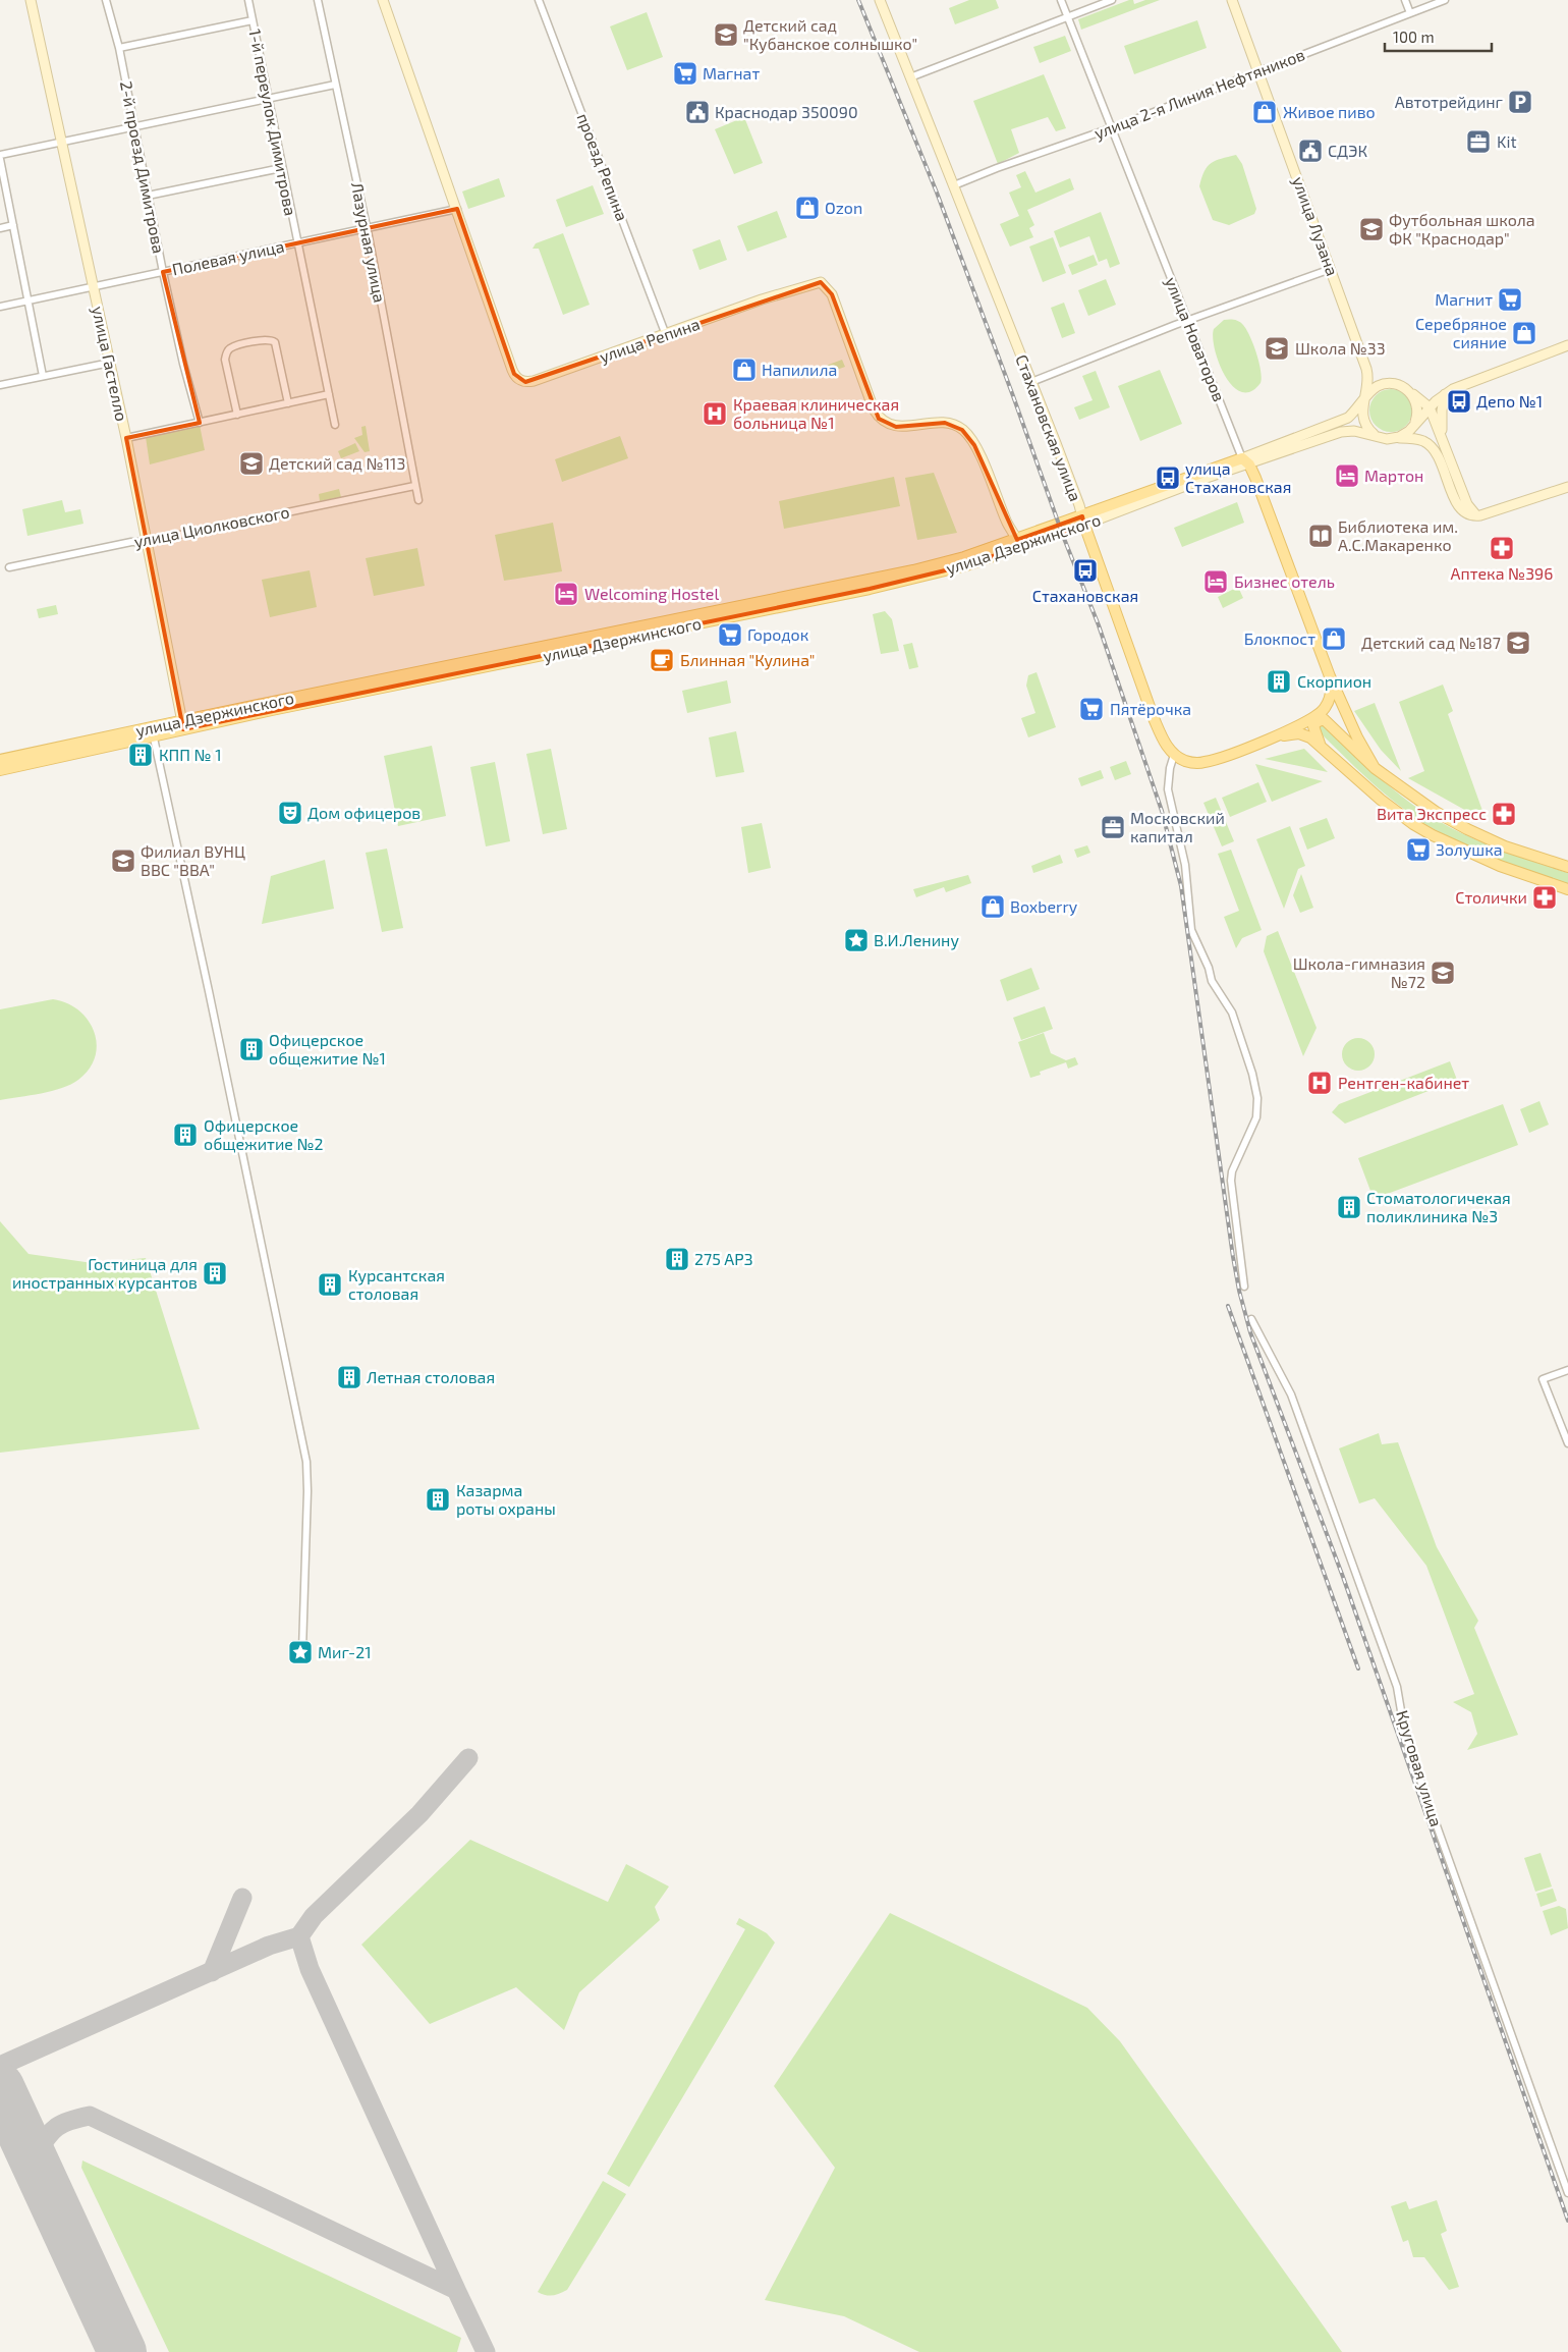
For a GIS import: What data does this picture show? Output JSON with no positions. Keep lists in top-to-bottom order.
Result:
{
  "streets": {
    "main road": ["улица Новаторов", "Стахановская улица", "улица Дзержинского"],
    "street": [
      "улица 2-я Линия Нефтяников",
      "1-й переулок Димитрова",
      "2-й проезд Димитрова",
      "проезд Репина",
      "улица Лузана",
      "Лазурная улица",
      "Полевая улица",
      "улица Репина",
      "улица Гастелло",
      "улица Циолковского",
      "Круговая улица"
    ]
  },
  "crossings": [
    ["улица 2-я Линия Нефтяников", "улица Лузана"],
    ["улица 2-я Линия Нефтяников", "улица Новаторов"],
    ["улица 2-я Линия Нефтяников", "Стахановская улица"],
    ["1-й переулок Димитрова", "Полевая улица"],
    ["2-й проезд Димитрова", "Полевая улица"],
    ["проезд Репина", "улица Репина"],
    ["улица Лузана", "улица Дзержинского"],
    ["Лазурная улица", "Полевая улица"],
    ["Лазурная улица", "улица Циолковского"],
    ["Полевая улица", "улица Репина"],
    ["Полевая улица", "улица Гастелло"],
    ["улица Новаторов", "улица Дзержинского"],
    ["улица Репина", "улица Дзержинского"],
    ["улица Гастелло", "улица Циолковского"],
    ["улица Гастелло", "улица Дзержинского"],
    ["Стахановская улица", "улица Дзержинского"]
  ],
  "places": {
    "school or university": [
      "Детский сад \"Кубанское солнышко\"",
      "Футбольная школа ФК \"Краснодар\"",
      "Школа №33",
      "Детский сад №113",
      "Детский сад №187",
      "Филиал ВУНЦ ВВС \"ВВА\"",
      "Школа-гимназия №72"
    ],
    "supermarket": [
      "Магнат",
      "Магнит",
      "Городок",
      "Пятёрочка",
      "Золушка"
    ],
    "parking": ["Автотрейдинг"],
    "public building": ["Краснодар 350090", "СДЭК"],
    "shop": [
      "Живое пиво",
      "Ozon",
      "Серебряное сияние",
      "Напилила",
      "Блокпост",
      "Boxberry"
    ],
    "office": ["Kit", "Московский капитал"],
    "bus stop": ["Депо №1", "улица Стахановская", "Стахановская"],
    "hospital": ["Краевая клиническая больница №1", "Рентген-кабинет"],
    "hotel": ["Мартон", "Бизнес отель", "Welcoming Hostel"],
    "library": ["Библиотека им. А.С.Макаренко"],
    "pharmacy": ["Аптека №396", "Вита Экспресс", "Столички"],
    "cafe": ["Блинная \"Кулина\""],
    "building": [
      "Скорпион",
      "КПП № 1",
      "Офицерское общежитие №1",
      "Офицерское общежитие №2",
      "Стоматологичекая поликлиника №3",
      "275 АРЗ",
      "Гостиница для иностранных курсантов",
      "Курсантская столовая",
      "Летная столовая",
      "Казарма роты охраны"
    ],
    "theatre": ["Дом офицеров"],
    "place": ["В.И.Ленину", "Миг-21"]
  },
  "scale_bar": "100 m"
}
